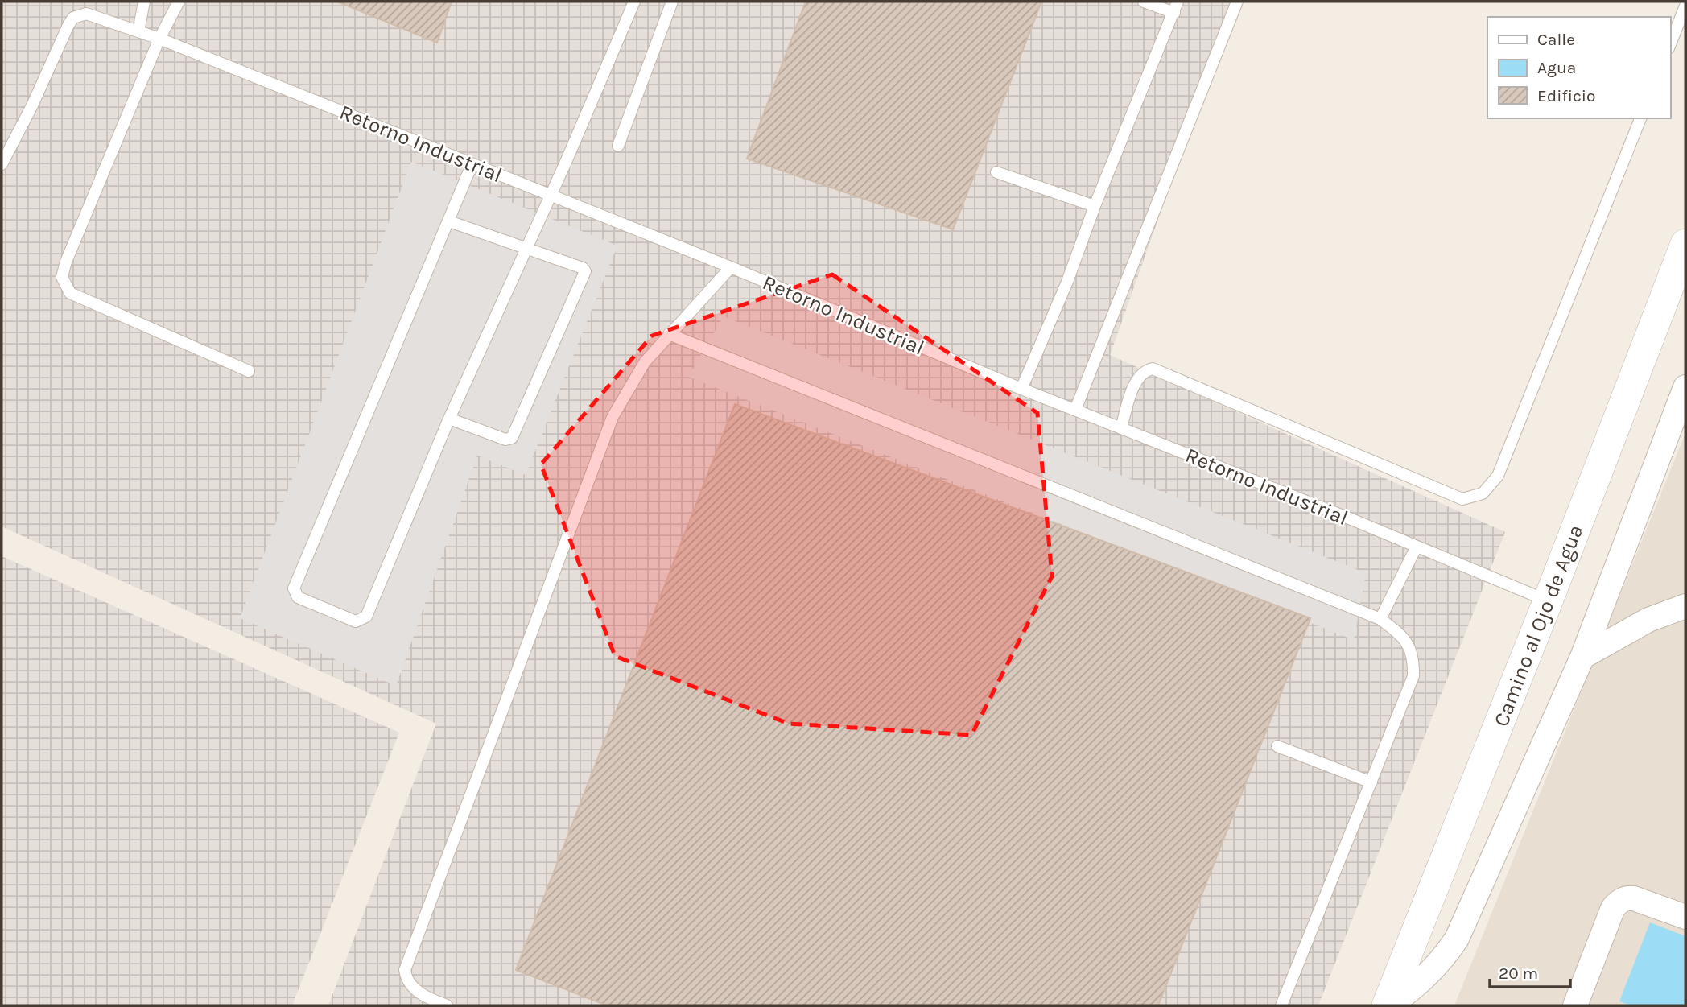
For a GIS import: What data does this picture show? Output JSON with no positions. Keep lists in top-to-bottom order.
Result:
{
  "streets": {
    "street": ["Camino al Ojo de Agua"],
    "lane": ["Retorno Industrial"]
  },
  "crossings": [
    ["Retorno Industrial", "Camino al Ojo de Agua"]
  ],
  "legend": ["Calle", "Agua", "Edificio"],
  "scale_bar": "20 m"
}
